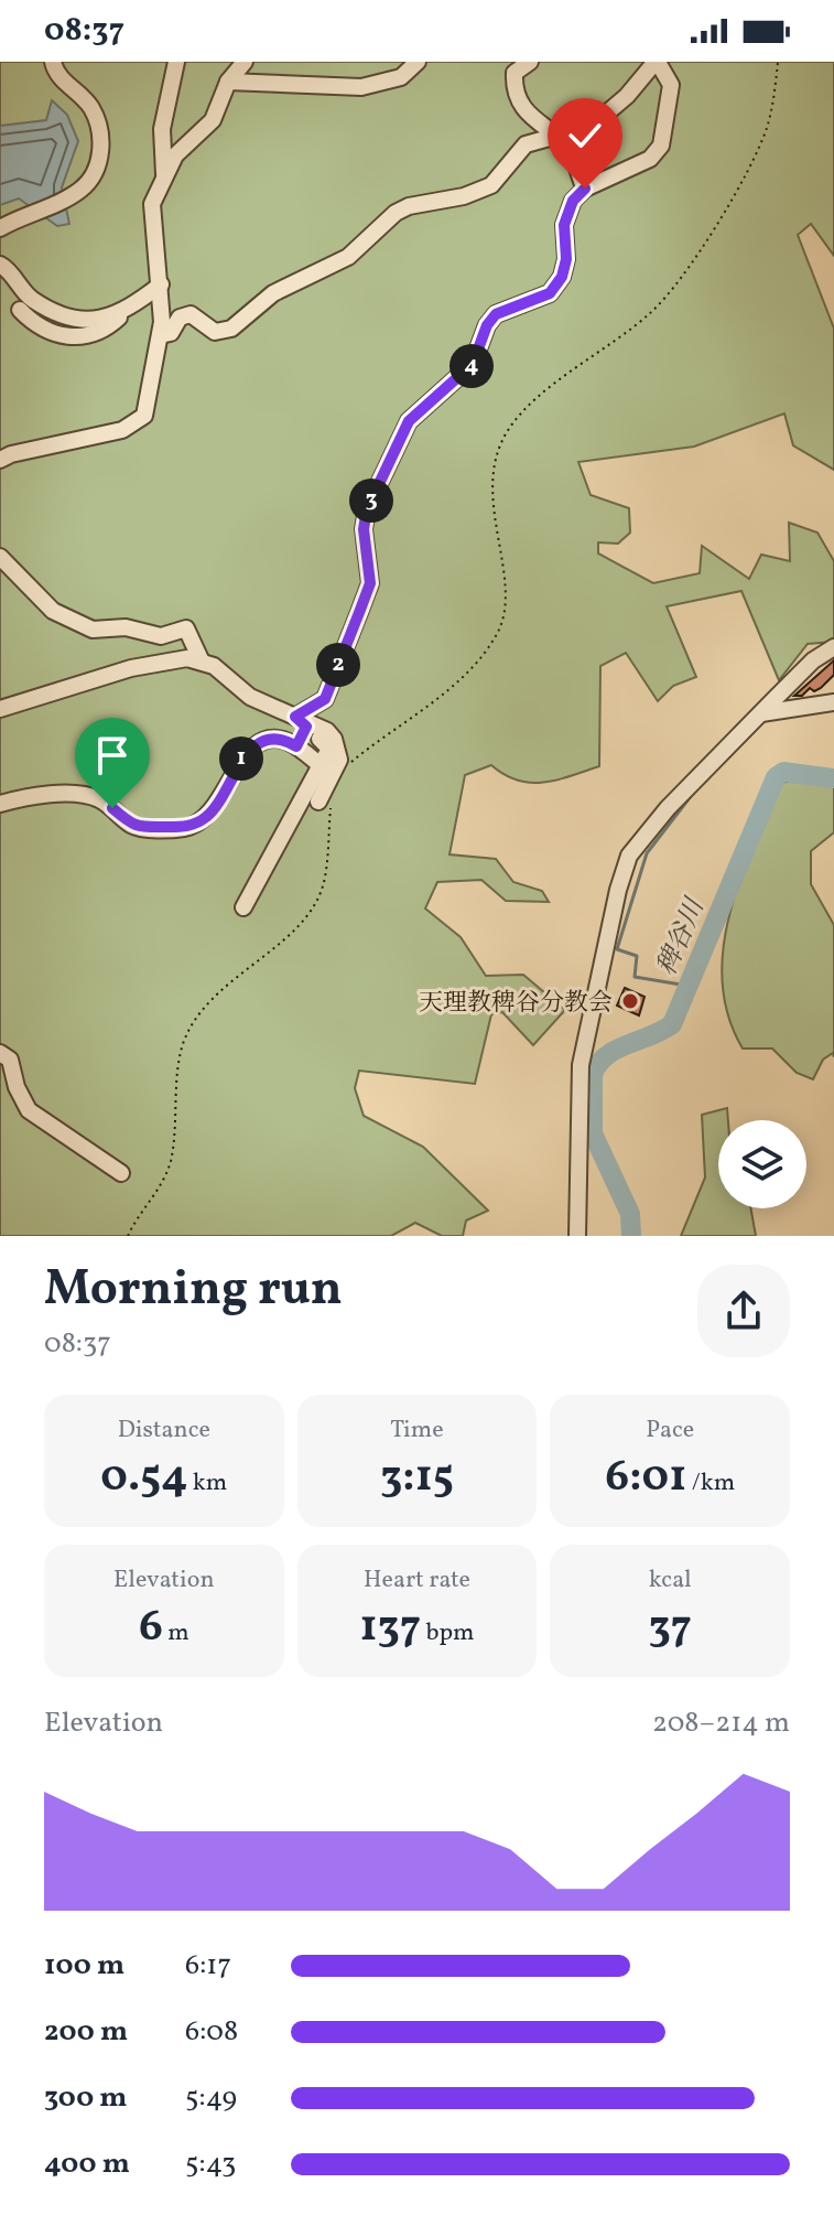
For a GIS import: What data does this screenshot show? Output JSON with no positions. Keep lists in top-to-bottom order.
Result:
{
  "water": ["稗谷川"],
  "places": ["天理教稗谷分教会"],
  "page": {
    "status": "08:37",
    "pins": [
      "4",
      "3",
      "2",
      "1"
    ],
    "heading": ["Morning run", "08:37"],
    "stats": [
      ["Distance", "0.54 km"],
      ["Time", "3:15"],
      ["Pace", "6:01 /km"],
      ["Elevation", "6 m"],
      ["Heart rate", "137 bpm"],
      ["kcal", "37"]
    ],
    "chart": ["Elevation", "208–214 m"],
    "list": [
      {
        "name": "100 m",
        "note": "6:17"
      },
      {
        "name": "200 m",
        "note": "6:08"
      },
      {
        "name": "300 m",
        "note": "5:49"
      },
      {
        "name": "400 m",
        "note": "5:43"
      }
    ]
  }
}
